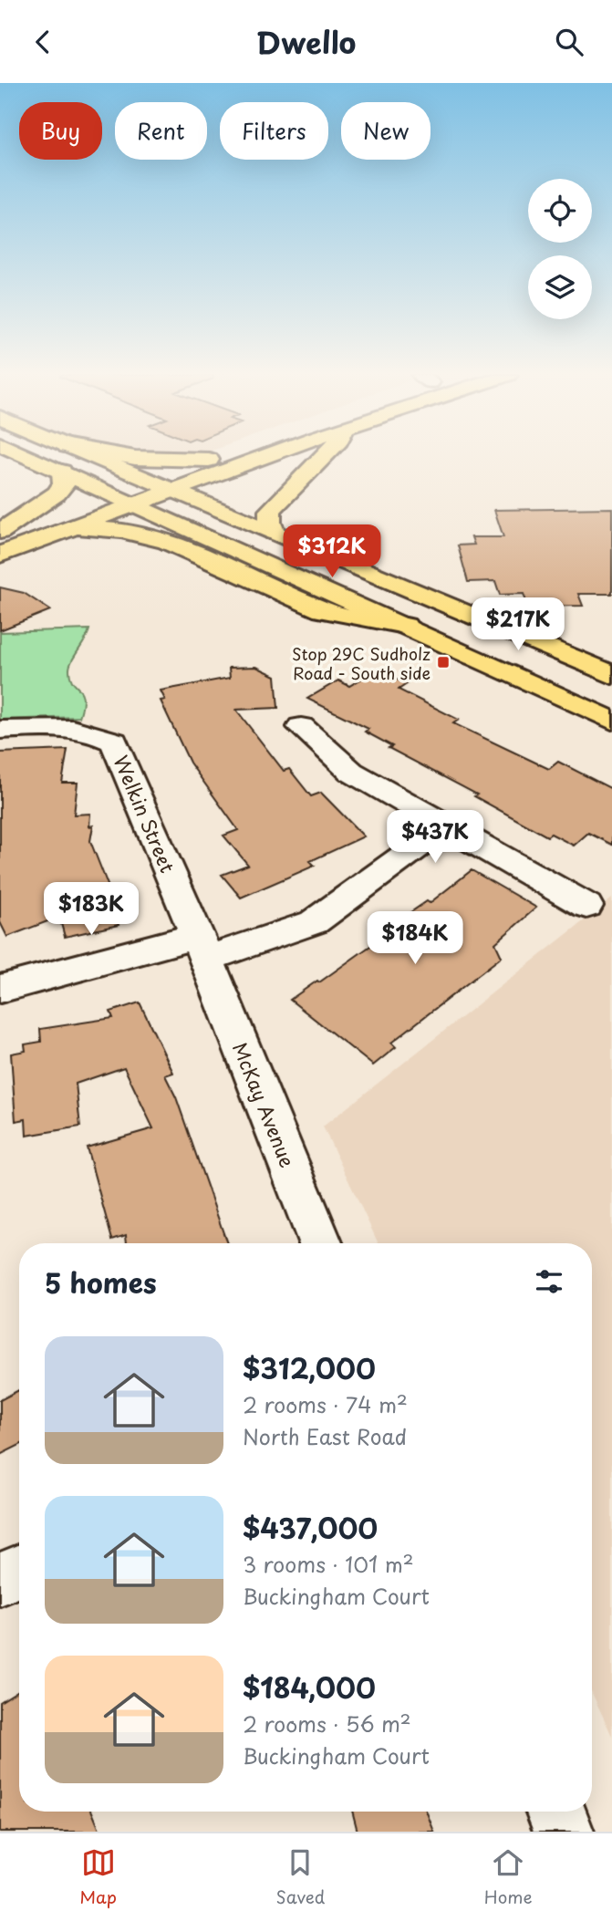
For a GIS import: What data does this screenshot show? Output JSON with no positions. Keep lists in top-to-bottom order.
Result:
{
  "streets": {
    "street": ["Welkin Street", "McKay Avenue"]
  },
  "crossings": [
    ["Welkin Street", "McKay Avenue"]
  ],
  "places": {
    "transit": ["Stop 29C Sudholz Road - South side"]
  },
  "page": {
    "header": "Dwello",
    "chip": [
      "Buy",
      "Rent",
      "Filters",
      "New"
    ],
    "price": [
      "$312K",
      "$217K",
      "$437K",
      "$183K",
      "$184K"
    ],
    "heading": "5 homes",
    "list": [
      {
        "name": "$312,000",
        "note": "2 rooms · 74 m² · North East Road"
      },
      {
        "name": "$437,000",
        "note": "3 rooms · 101 m² · Buckingham Court"
      },
      {
        "name": "$184,000",
        "note": "2 rooms · 56 m² · Buckingham Court"
      }
    ],
    "tabs": ["Map", "Saved", "Home"]
  }
}
